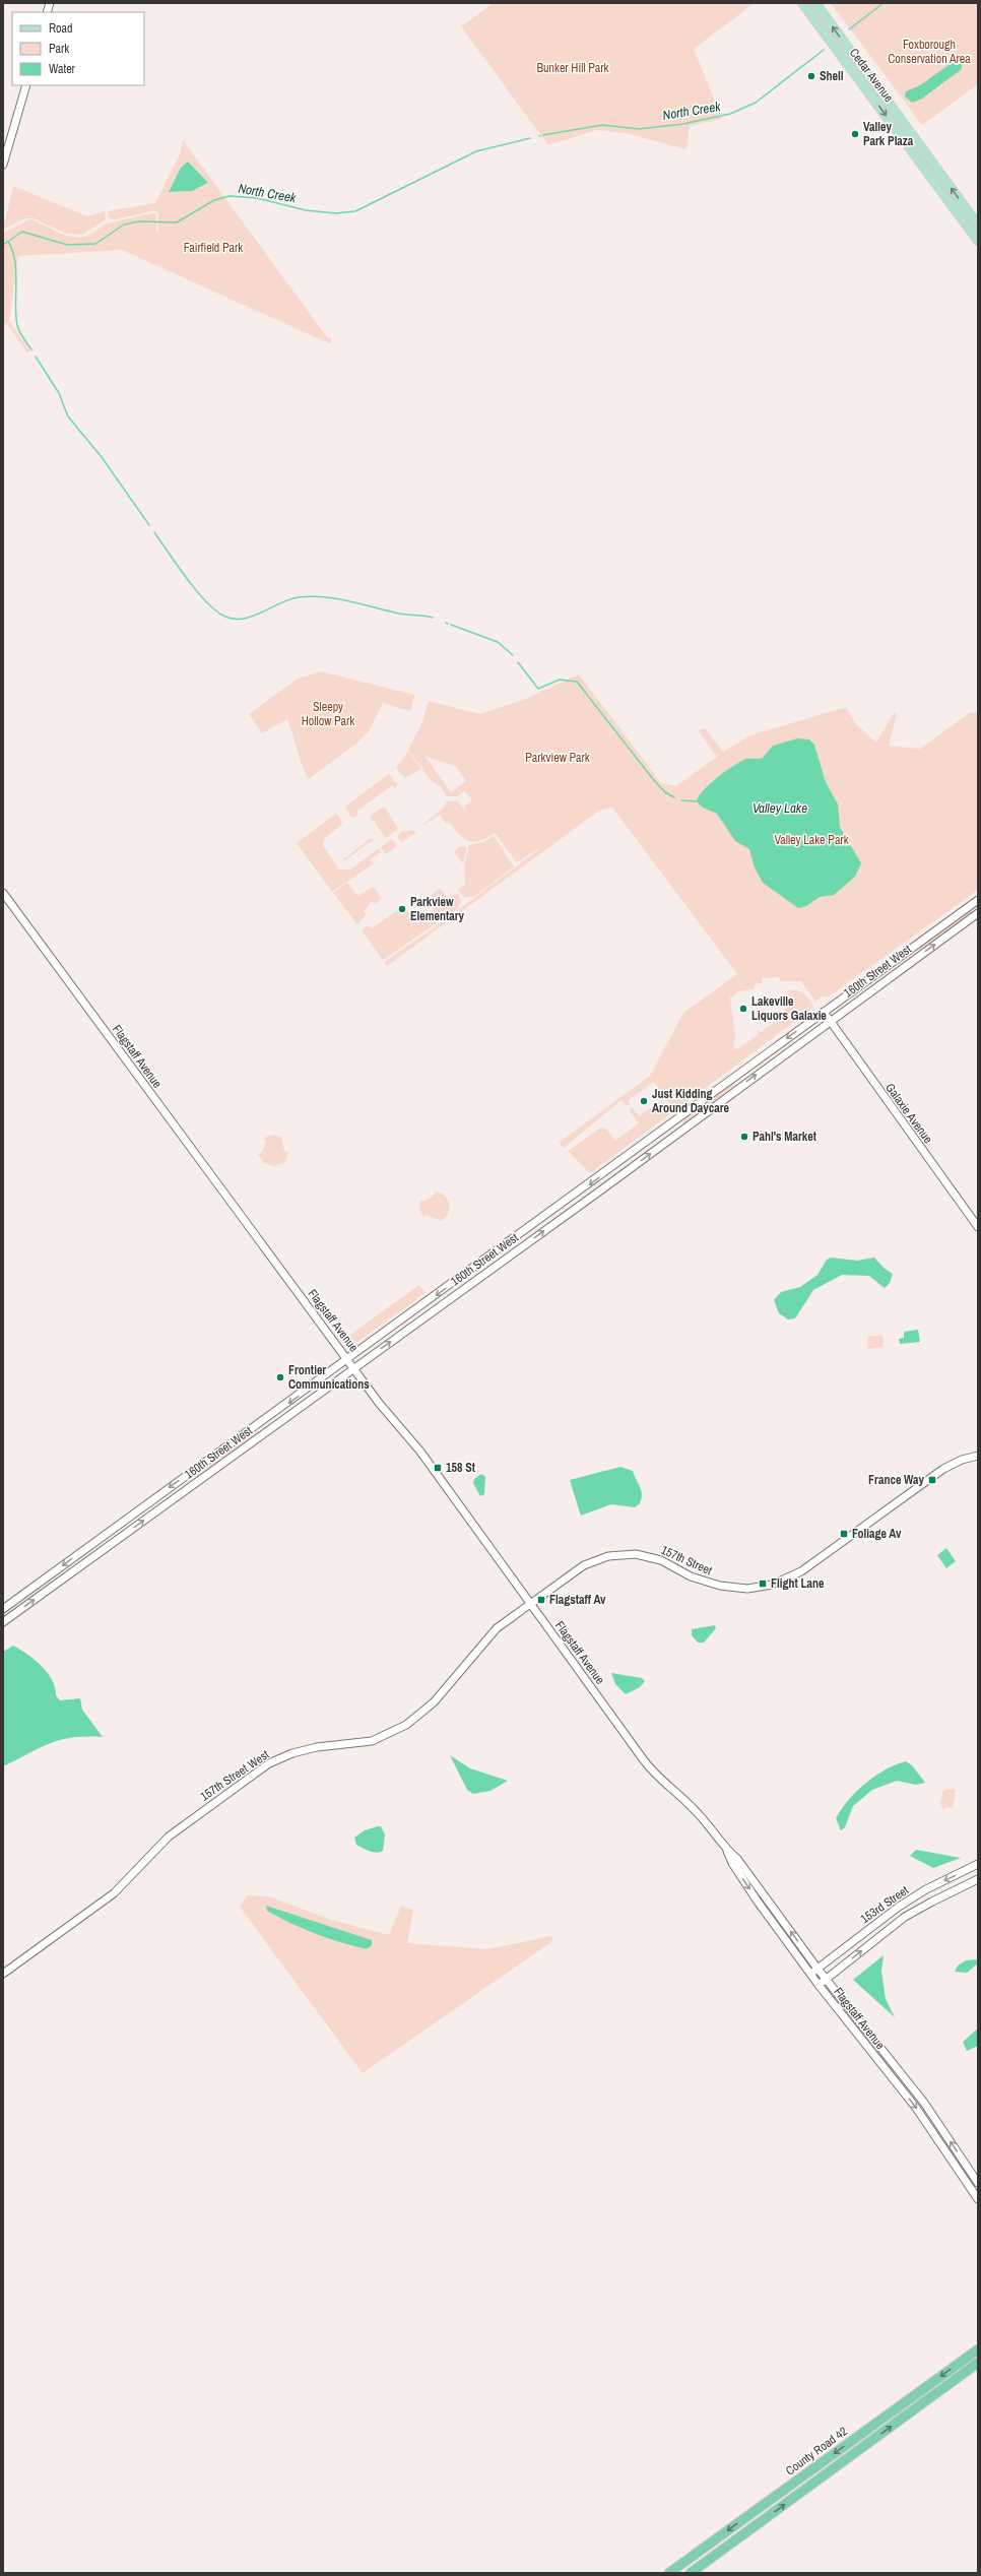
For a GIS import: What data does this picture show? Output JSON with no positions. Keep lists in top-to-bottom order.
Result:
{
  "streets": {
    "highway": ["County Road 42"],
    "main road": ["Cedar Avenue"],
    "street": [
      "160th Street West",
      "Flagstaff Avenue",
      "Galaxie Avenue",
      "157th Street",
      "157th Street West",
      "153rd Street"
    ]
  },
  "crossings": [
    ["160th Street West", "Flagstaff Avenue"],
    ["160th Street West", "Galaxie Avenue"],
    ["Flagstaff Avenue", "157th Street"],
    ["Flagstaff Avenue", "157th Street West"],
    ["Flagstaff Avenue", "153rd Street"],
    ["157th Street", "157th Street West"]
  ],
  "water": ["North Creek", "Valley Lake"],
  "parks": [
    "Foxborough Conservation Area",
    "Bunker Hill Park",
    "Fairfield Park",
    "Sleepy Hollow Park",
    "Parkview Park",
    "Valley Lake Park"
  ],
  "places": {
    "other": [
      "Shell",
      "Valley Park Plaza",
      "Parkview Elementary",
      "Lakeville Liquors Galaxie",
      "Just Kidding Around Daycare",
      "Pahl's Market",
      "Frontier Communications"
    ],
    "transit": [
      "158 St",
      "France Way",
      "Foliage Av",
      "Flight Lane",
      "Flagstaff Av"
    ]
  },
  "legend": ["Road", "Park", "Water"]
}
